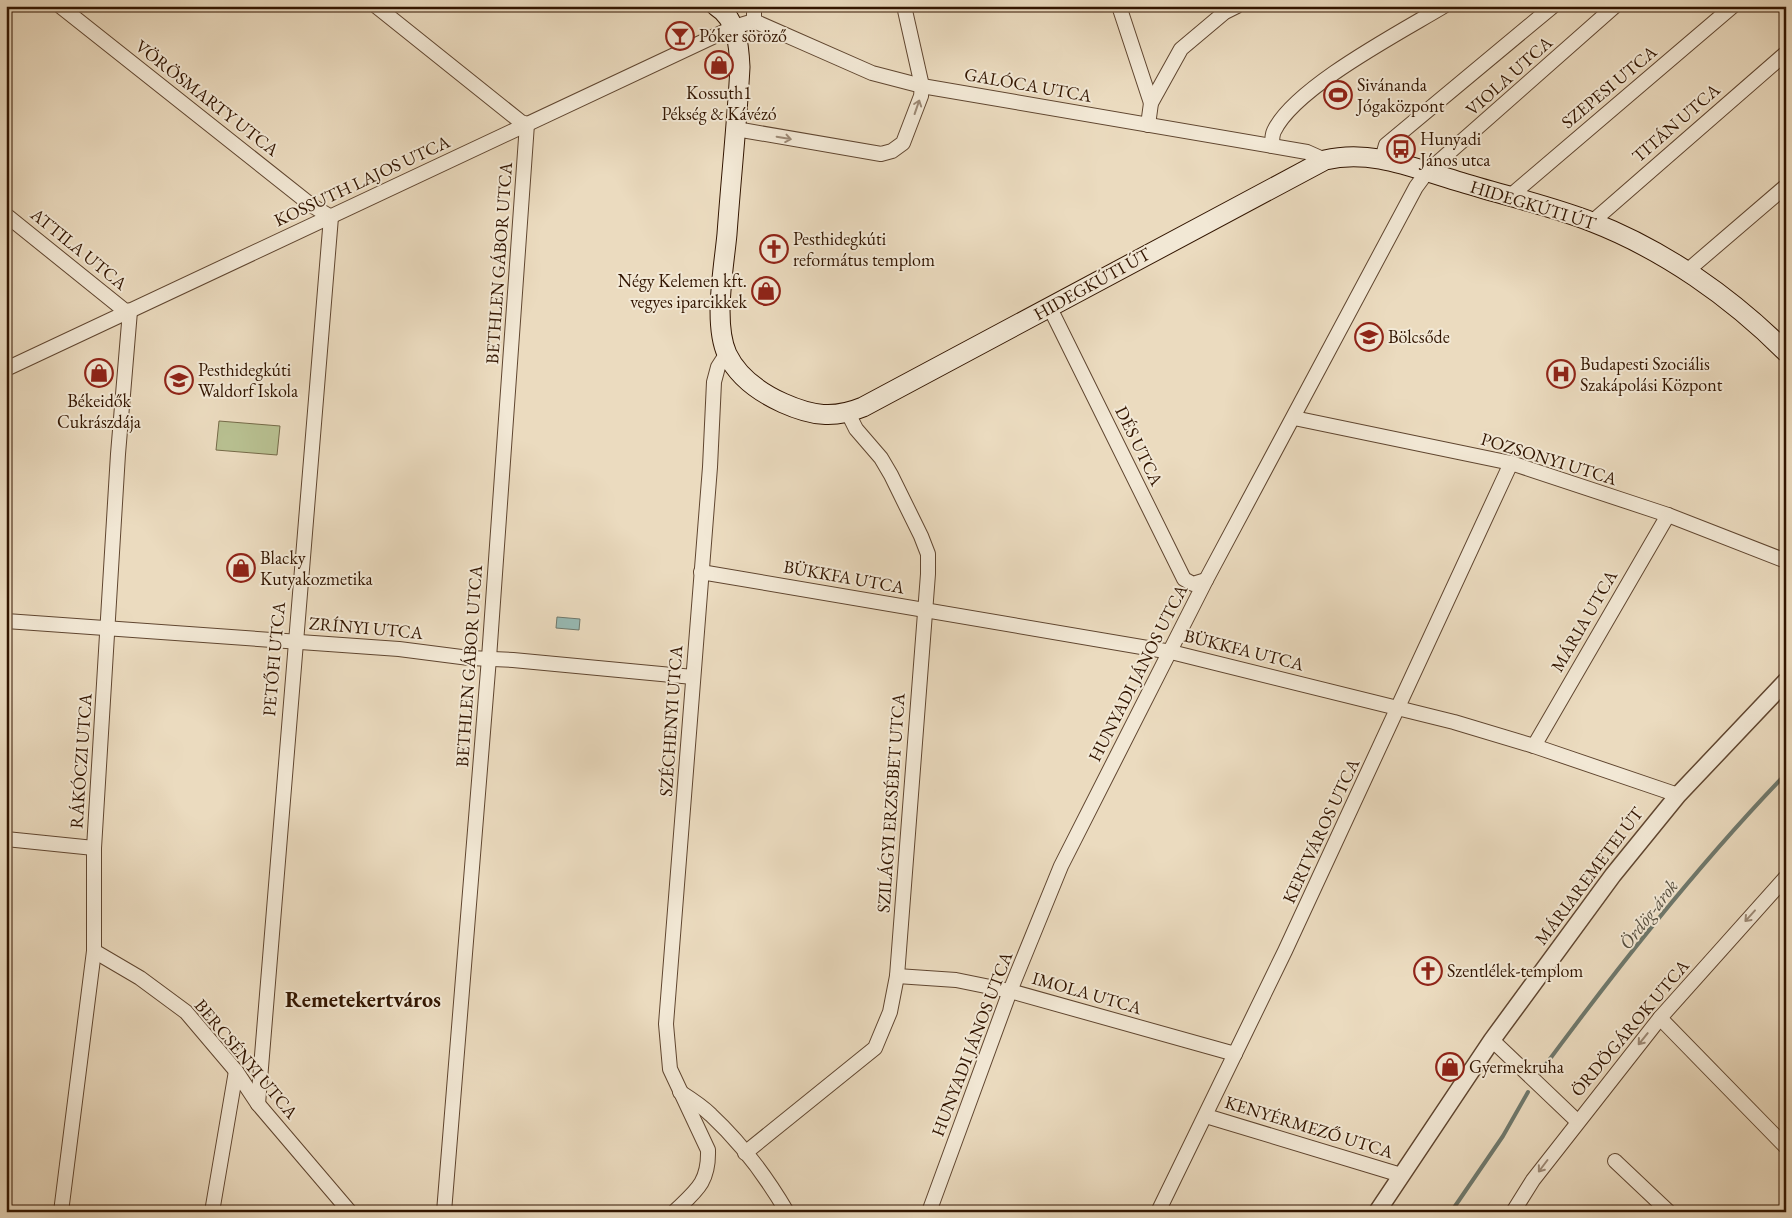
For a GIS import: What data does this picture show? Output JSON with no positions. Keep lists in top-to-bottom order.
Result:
{
  "streets": {
    "main road": ["HIDEGKÚTI ÚT"],
    "street": [
      "VIOLA UTCA",
      "GALÓCA UTCA",
      "SZEPESI UTCA",
      "VÖRÖSMARTY UTCA",
      "TITÁN UTCA",
      "KOSSUTH LAJOS UTCA",
      "ATTILA UTCA",
      "BETHLEN GÁBOR UTCA",
      "DÉS UTCA",
      "POZSONYI UTCA",
      "BÜKKFA UTCA",
      "MÁRIA UTCA",
      "ZRÍNYI UTCA",
      "PETŐFI UTCA",
      "HUNYADI JÁNOS UTCA",
      "SZÉCHENYI UTCA",
      "RÁKÓCZI UTCA",
      "SZILÁGYI ERZSÉBET UTCA",
      "KERTVÁROS UTCA",
      "MÁRIAREMETEI ÚT",
      "IMOLA UTCA",
      "ÖRDÖGÁROK UTCA",
      "BERCSÉNYI UTCA",
      "KENYÉRMEZŐ UTCA"
    ]
  },
  "crossings": [
    ["VIOLA UTCA", "HIDEGKÚTI ÚT"],
    ["VIOLA UTCA", "HUNYADI JÁNOS UTCA"],
    ["GALÓCA UTCA", "HIDEGKÚTI ÚT"],
    ["SZEPESI UTCA", "HIDEGKÚTI ÚT"],
    ["VÖRÖSMARTY UTCA", "KOSSUTH LAJOS UTCA"],
    ["VÖRÖSMARTY UTCA", "PETŐFI UTCA"],
    ["TITÁN UTCA", "HIDEGKÚTI ÚT"],
    ["KOSSUTH LAJOS UTCA", "HIDEGKÚTI ÚT"],
    ["KOSSUTH LAJOS UTCA", "ATTILA UTCA"],
    ["KOSSUTH LAJOS UTCA", "BETHLEN GÁBOR UTCA"],
    ["KOSSUTH LAJOS UTCA", "PETŐFI UTCA"],
    ["KOSSUTH LAJOS UTCA", "RÁKÓCZI UTCA"],
    ["HIDEGKÚTI ÚT", "DÉS UTCA"],
    ["HIDEGKÚTI ÚT", "HUNYADI JÁNOS UTCA"],
    ["HIDEGKÚTI ÚT", "SZÉCHENYI UTCA"],
    ["HIDEGKÚTI ÚT", "SZILÁGYI ERZSÉBET UTCA"],
    ["ATTILA UTCA", "RÁKÓCZI UTCA"],
    ["BETHLEN GÁBOR UTCA", "ZRÍNYI UTCA"],
    ["DÉS UTCA", "HUNYADI JÁNOS UTCA"],
    ["POZSONYI UTCA", "MÁRIA UTCA"],
    ["POZSONYI UTCA", "HUNYADI JÁNOS UTCA"],
    ["POZSONYI UTCA", "KERTVÁROS UTCA"],
    ["BÜKKFA UTCA", "MÁRIA UTCA"],
    ["BÜKKFA UTCA", "HUNYADI JÁNOS UTCA"],
    ["BÜKKFA UTCA", "SZÉCHENYI UTCA"],
    ["BÜKKFA UTCA", "SZILÁGYI ERZSÉBET UTCA"],
    ["BÜKKFA UTCA", "KERTVÁROS UTCA"],
    ["BÜKKFA UTCA", "MÁRIAREMETEI ÚT"],
    ["ZRÍNYI UTCA", "PETŐFI UTCA"],
    ["ZRÍNYI UTCA", "SZÉCHENYI UTCA"],
    ["ZRÍNYI UTCA", "RÁKÓCZI UTCA"],
    ["PETŐFI UTCA", "BERCSÉNYI UTCA"],
    ["HUNYADI JÁNOS UTCA", "IMOLA UTCA"],
    ["RÁKÓCZI UTCA", "BERCSÉNYI UTCA"],
    ["SZILÁGYI ERZSÉBET UTCA", "IMOLA UTCA"],
    ["KERTVÁROS UTCA", "IMOLA UTCA"],
    ["KERTVÁROS UTCA", "KENYÉRMEZŐ UTCA"],
    ["MÁRIAREMETEI ÚT", "KENYÉRMEZŐ UTCA"]
  ],
  "one_way": ["ÖRDÖGÁROK UTCA"],
  "districts": ["Remetekertváros"],
  "water": ["Ördög-árok"],
  "places": {
    "bar": ["Póker söröző"],
    "shop": [
      "Kossuth1 Pékség & Kávézó",
      "Négy Kelemen kft. vegyes iparcikkek",
      "Békeidők Cukrászdája",
      "Blacky Kutyakozmetika",
      "Gyermekruha"
    ],
    "sports": ["Sivánanda Jógaközpont"],
    "bus stop": ["Hunyadi János utca"],
    "church": ["Pesthidegkúti református templom", "Szentlélek-templom"],
    "school or university": ["Bölcsőde", "Pesthidegkúti Waldorf Iskola"],
    "hospital": ["Budapesti Szociális Szakápolási Központ"]
  }
}
